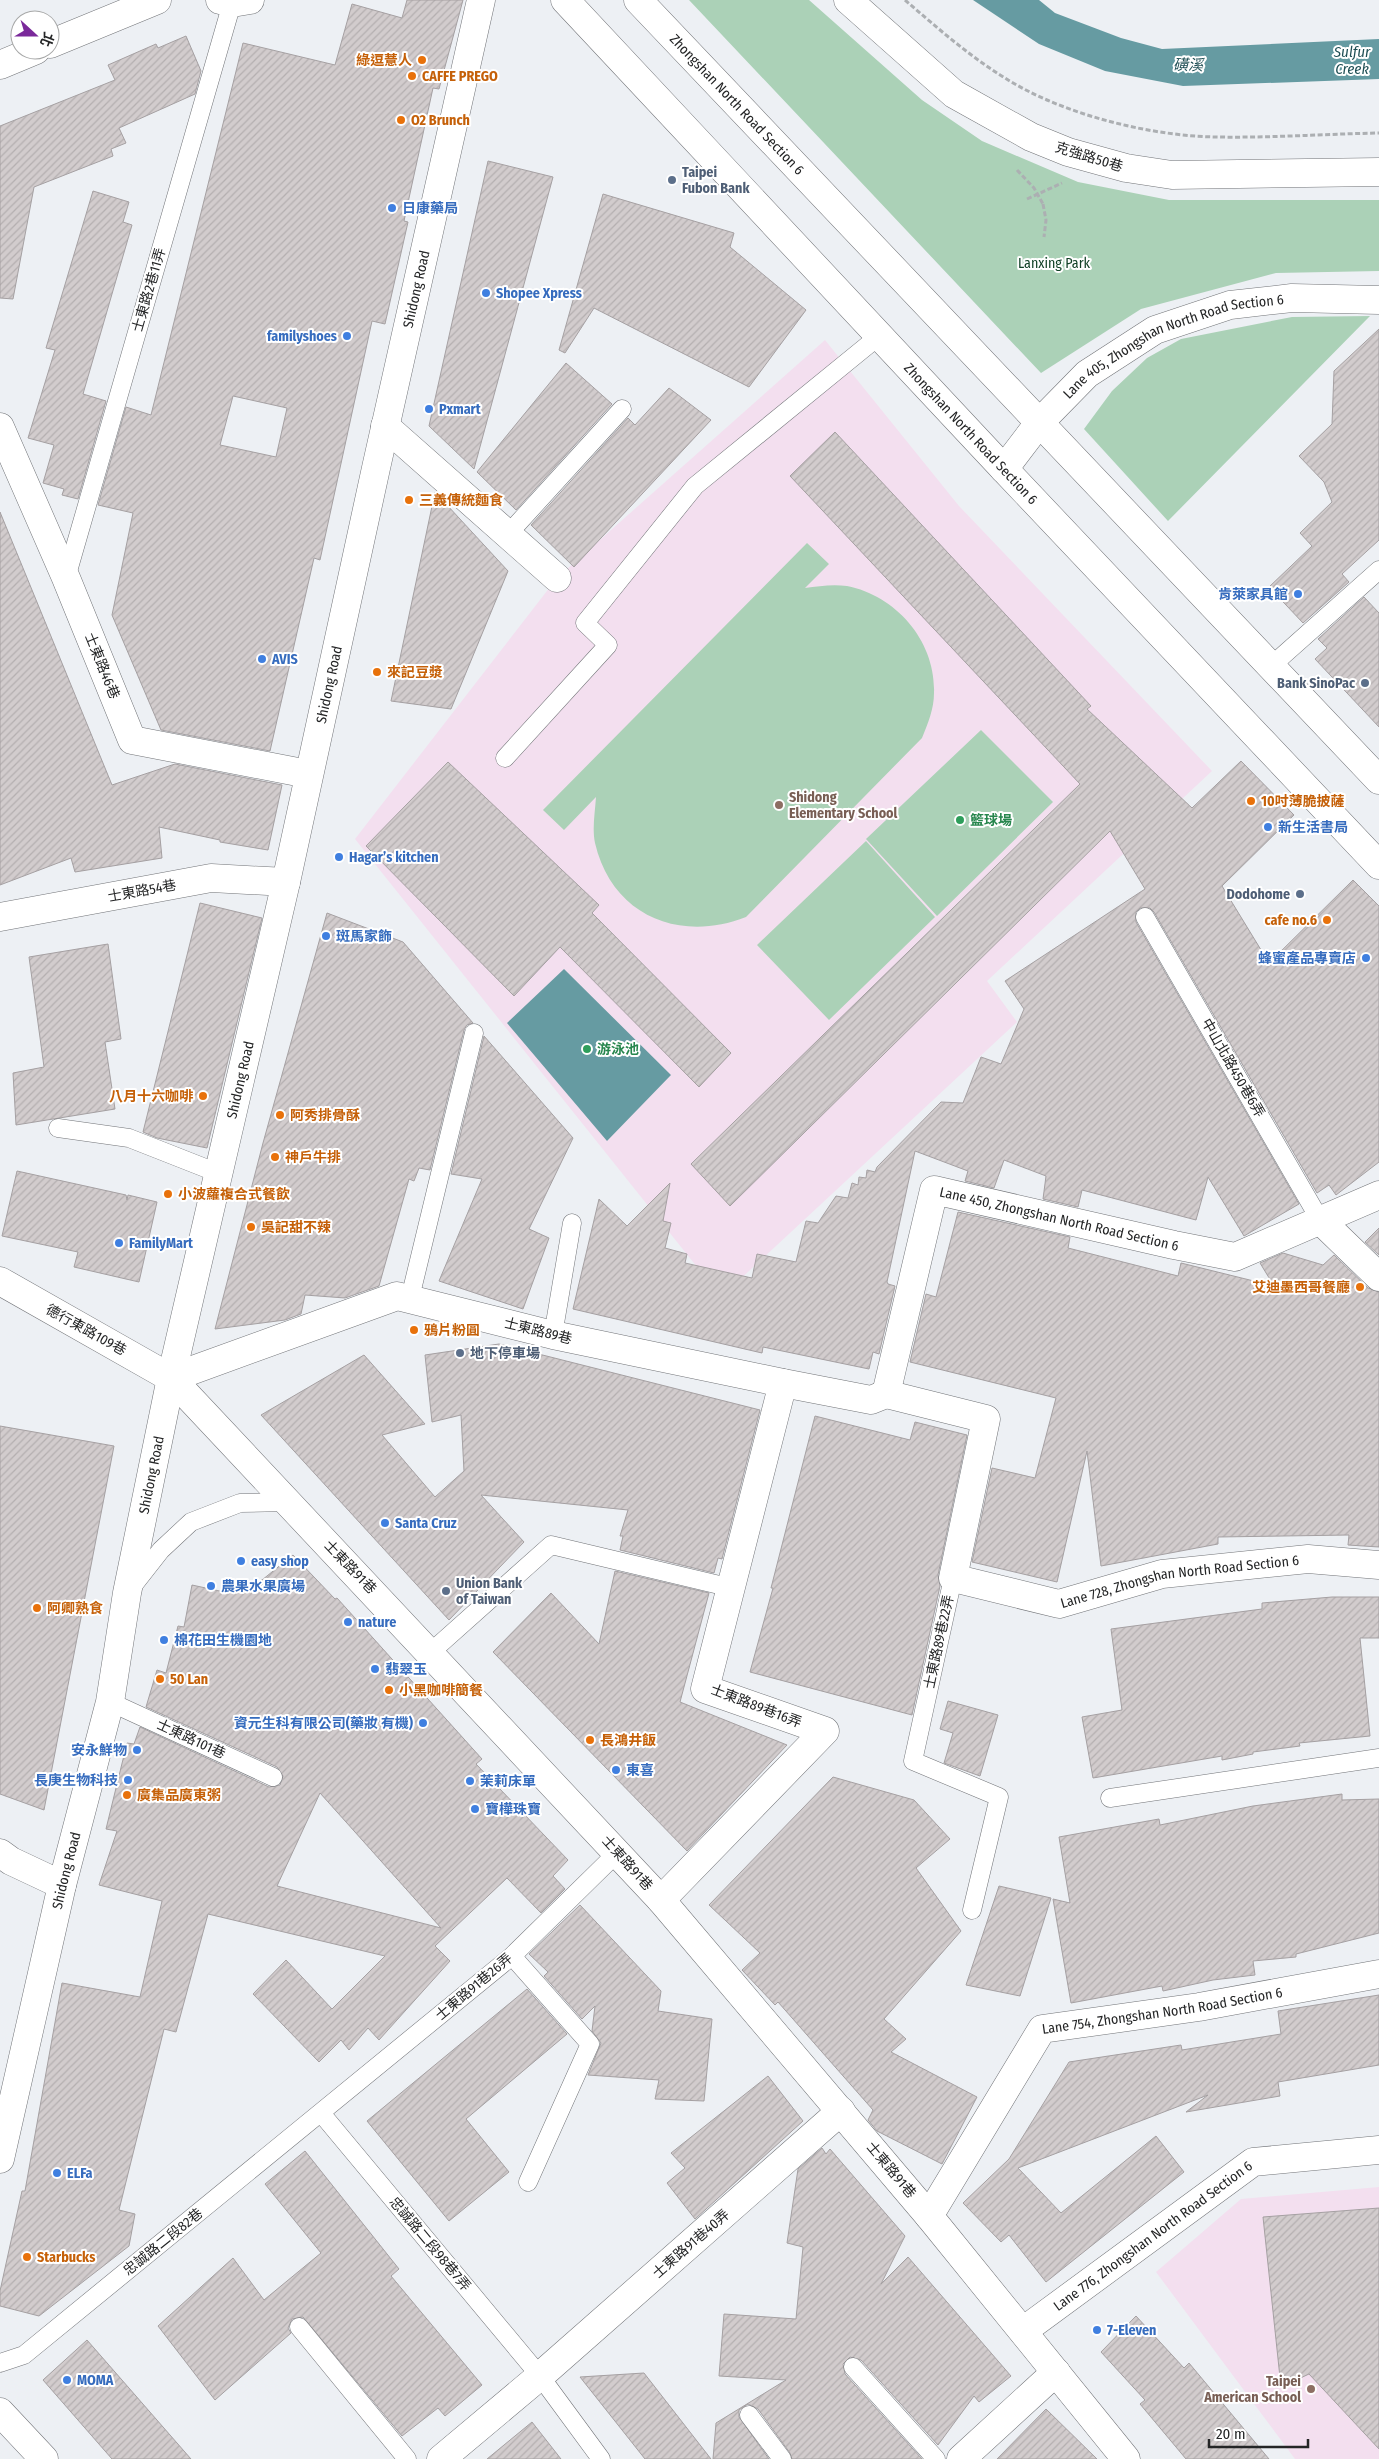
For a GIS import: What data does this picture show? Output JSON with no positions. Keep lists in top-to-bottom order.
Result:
{
  "streets": {
    "street": [
      "Zhongshan North Road Section 6",
      "克強路50巷",
      "Shidong Road",
      "Lane 405, Zhongshan North Road Section 6",
      "士東路46巷",
      "士東路54巷",
      "Lane 450, Zhongshan North Road Section 6",
      "德行東路109巷",
      "士東路89巷",
      "士東路91巷",
      "Lane 728, Zhongshan North Road Section 6",
      "士東路89巷22弄",
      "士東路89巷16弄",
      "Lane 754, Zhongshan North Road Section 6",
      "Lane 776, Zhongshan North Road Section 6",
      "士東路91巷40弄"
    ],
    "lane": [
      "士東路2巷11弄",
      "中山北路450巷6弄",
      "士東路101巷",
      "士東路91巷26弄",
      "忠誠路二段82巷",
      "忠誠路二段98巷7弄"
    ]
  },
  "crossings": [
    ["Zhongshan North Road Section 6", "Lane 405, Zhongshan North Road Section 6"],
    ["Shidong Road", "士東路46巷"],
    ["Shidong Road", "士東路54巷"],
    ["Shidong Road", "德行東路109巷"],
    ["Shidong Road", "士東路89巷"],
    ["Shidong Road", "士東路91巷"],
    ["Shidong Road", "士東路101巷"],
    ["士東路2巷11弄", "士東路46巷"],
    ["中山北路450巷6弄", "Lane 450, Zhongshan North Road Section 6"],
    ["Lane 450, Zhongshan North Road Section 6", "士東路89巷"],
    ["Lane 450, Zhongshan North Road Section 6", "士東路89巷22弄"],
    ["德行東路109巷", "士東路89巷"],
    ["德行東路109巷", "士東路91巷"],
    ["士東路89巷", "士東路91巷"],
    ["士東路89巷", "士東路89巷22弄"],
    ["士東路89巷", "士東路89巷16弄"],
    ["士東路91巷", "士東路89巷16弄"],
    ["士東路91巷", "士東路91巷26弄"],
    ["士東路91巷", "Lane 754, Zhongshan North Road Section 6"],
    ["士東路91巷", "Lane 776, Zhongshan North Road Section 6"],
    ["士東路91巷", "士東路91巷40弄"],
    ["Lane 728, Zhongshan North Road Section 6", "士東路89巷22弄"],
    ["士東路91巷26弄", "忠誠路二段82巷"],
    ["士東路91巷26弄", "忠誠路二段98巷7弄"],
    ["忠誠路二段82巷", "忠誠路二段98巷7弄"],
    ["忠誠路二段98巷7弄", "士東路91巷40弄"]
  ],
  "water": ["Sulfur Creek", "磺溪"],
  "parks": ["Lanxing Park"],
  "places": [
    "綠逗薏人",
    "CAFFE PREGO",
    "O2 Brunch",
    "Taipei Fubon Bank",
    "日康藥局",
    "Shopee Xpress",
    "familyshoes",
    "Pxmart",
    "三義傳統麵食",
    "肯萊家具館",
    "AVIS",
    "來記豆漿",
    "Bank SinoPac",
    "10吋薄脆披薩",
    "Shidong Elementary School",
    "籃球場",
    "新生活書局",
    "Hagar’s kitchen",
    "Dodohome",
    "cafe no.6",
    "斑馬家飾",
    "蜂蜜產品專賣店",
    "游泳池",
    "八月十六咖啡",
    "阿秀排骨酥",
    "神戶牛排",
    "小波蘿複合式餐飲",
    "吳記甜不辣",
    "FamilyMart",
    "艾迪墨西哥餐廳",
    "鴉片粉圓",
    "地下停車場",
    "Santa Cruz",
    "easy shop",
    "農果水果廣場",
    "Union Bank of Taiwan",
    "阿卿熟食",
    "nature",
    "棉花田生機園地",
    "翡翠玉",
    "50 Lan",
    "小黑咖啡簡餐",
    "資元生科有限公司(藥妝 有機)",
    "長鴻井飯",
    "安永鮮物",
    "東喜",
    "長庚生物科技",
    "茉莉床單",
    "廣集品廣東粥",
    "寶樺珠寶",
    "ELFa",
    "Starbucks",
    "7-Eleven",
    "MOMA",
    "Taipei American School"
  ],
  "scale_bar": "20 m",
  "north": "right"
}
